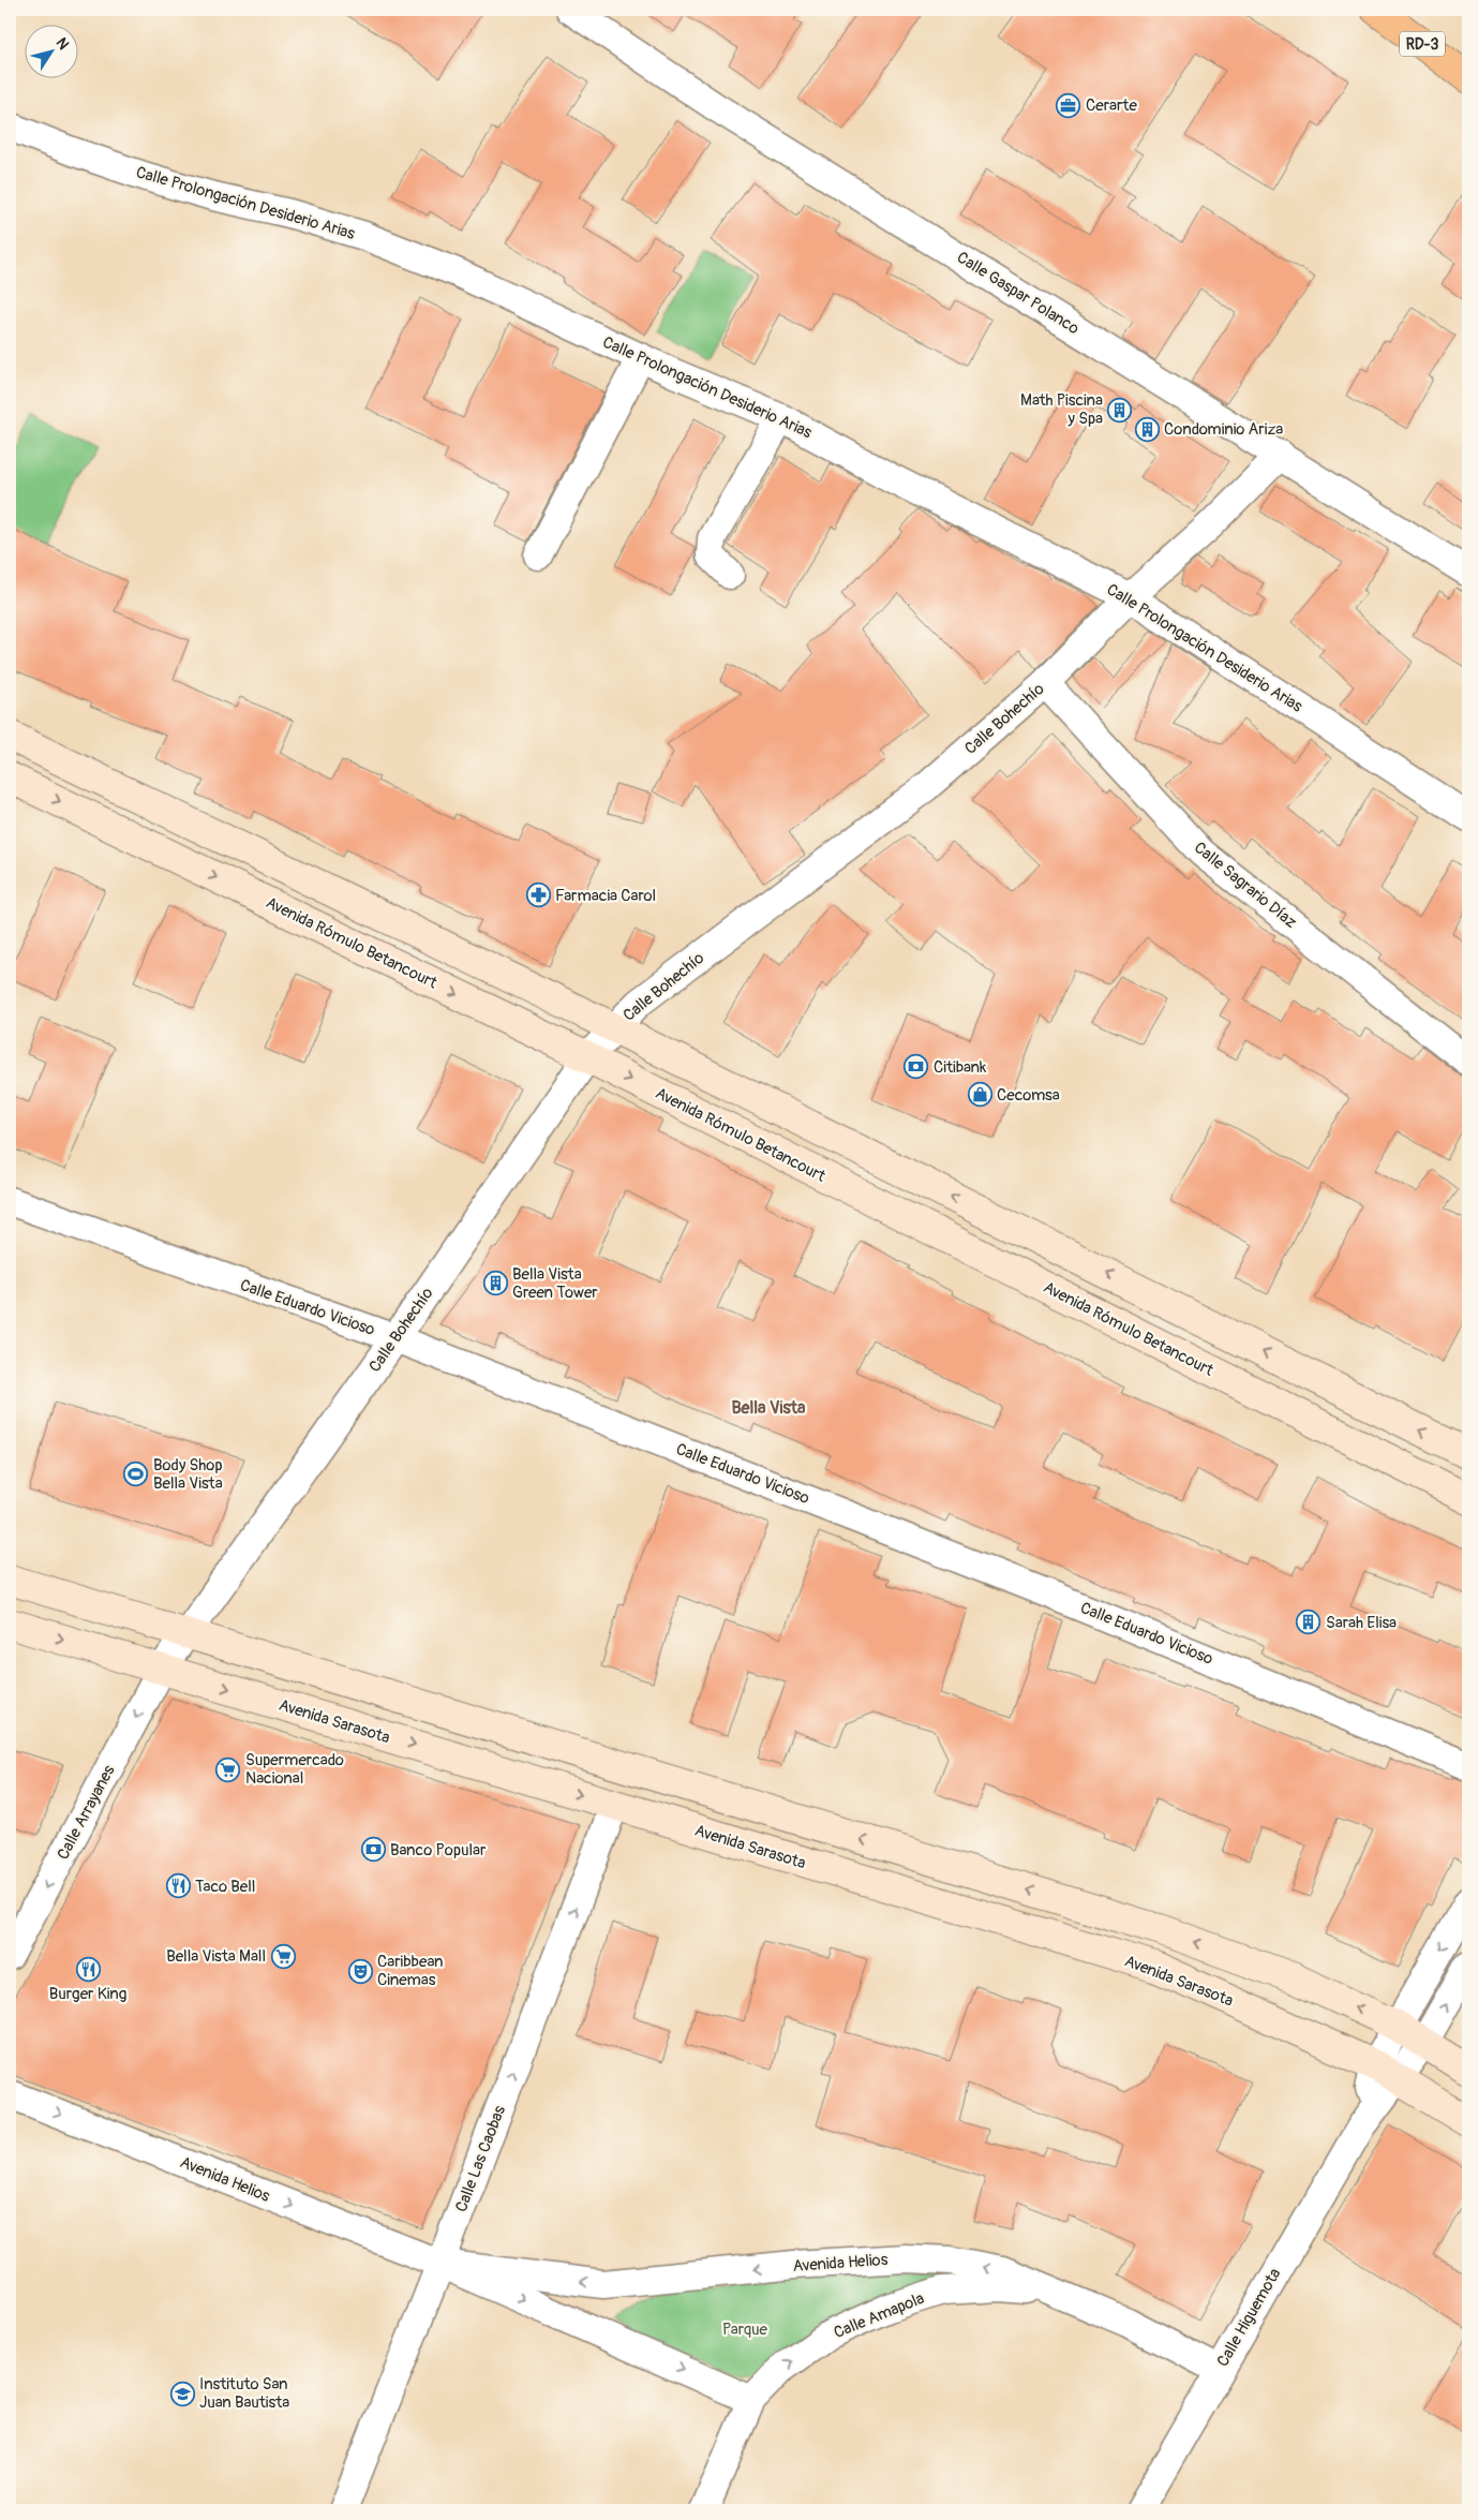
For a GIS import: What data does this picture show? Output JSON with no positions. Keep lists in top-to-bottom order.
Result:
{
  "streets": {
    "highway": ["RD-3"],
    "main road": ["Avenida Rómulo Betancourt", "Avenida Sarasota"],
    "street": [
      "Calle Prolongación Desiderio Arias",
      "Calle Gaspar Polanco",
      "Calle Bohechío",
      "Calle Sagrario Díaz",
      "Calle Eduardo Vicioso",
      "Calle Arrayanes",
      "Calle Las Caobas",
      "Avenida Helios",
      "Calle Amapola",
      "Calle Higuemota"
    ]
  },
  "crossings": [
    ["Calle Prolongación Desiderio Arias", "Calle Bohechío"],
    ["Calle Gaspar Polanco", "Calle Bohechío"],
    ["Calle Bohechío", "Calle Sagrario Díaz"],
    ["Calle Bohechío", "Avenida Rómulo Betancourt"],
    ["Calle Bohechío", "Calle Eduardo Vicioso"],
    ["Calle Bohechío", "Avenida Sarasota"],
    ["Calle Bohechío", "Calle Arrayanes"],
    ["Avenida Sarasota", "Calle Arrayanes"],
    ["Avenida Sarasota", "Calle Las Caobas"],
    ["Avenida Sarasota", "Calle Higuemota"],
    ["Calle Las Caobas", "Avenida Helios"],
    ["Avenida Helios", "Calle Amapola"],
    ["Avenida Helios", "Calle Higuemota"]
  ],
  "one_way": ["Calle Arrayanes", "Calle Las Caobas", "Calle Amapola"],
  "districts": ["Bella Vista"],
  "parks": ["Parque"],
  "places": {
    "office": ["Cerarte"],
    "building": [
      "Math Piscina y Spa",
      "Condominio Ariza",
      "Bella Vista Green Tower",
      "Sarah Elisa"
    ],
    "pharmacy": ["Farmacia Carol"],
    "bank": ["Citibank", "Banco Popular"],
    "shop": ["Cecomsa"],
    "sports": ["Body Shop Bella Vista"],
    "supermarket": ["Supermercado Nacional", "Bella Vista Mall"],
    "restaurant": ["Taco Bell", "Burger King"],
    "theatre": ["Caribbean Cinemas"],
    "school or university": ["Instituto San Juan Bautista"]
  },
  "north": "top right"
}
